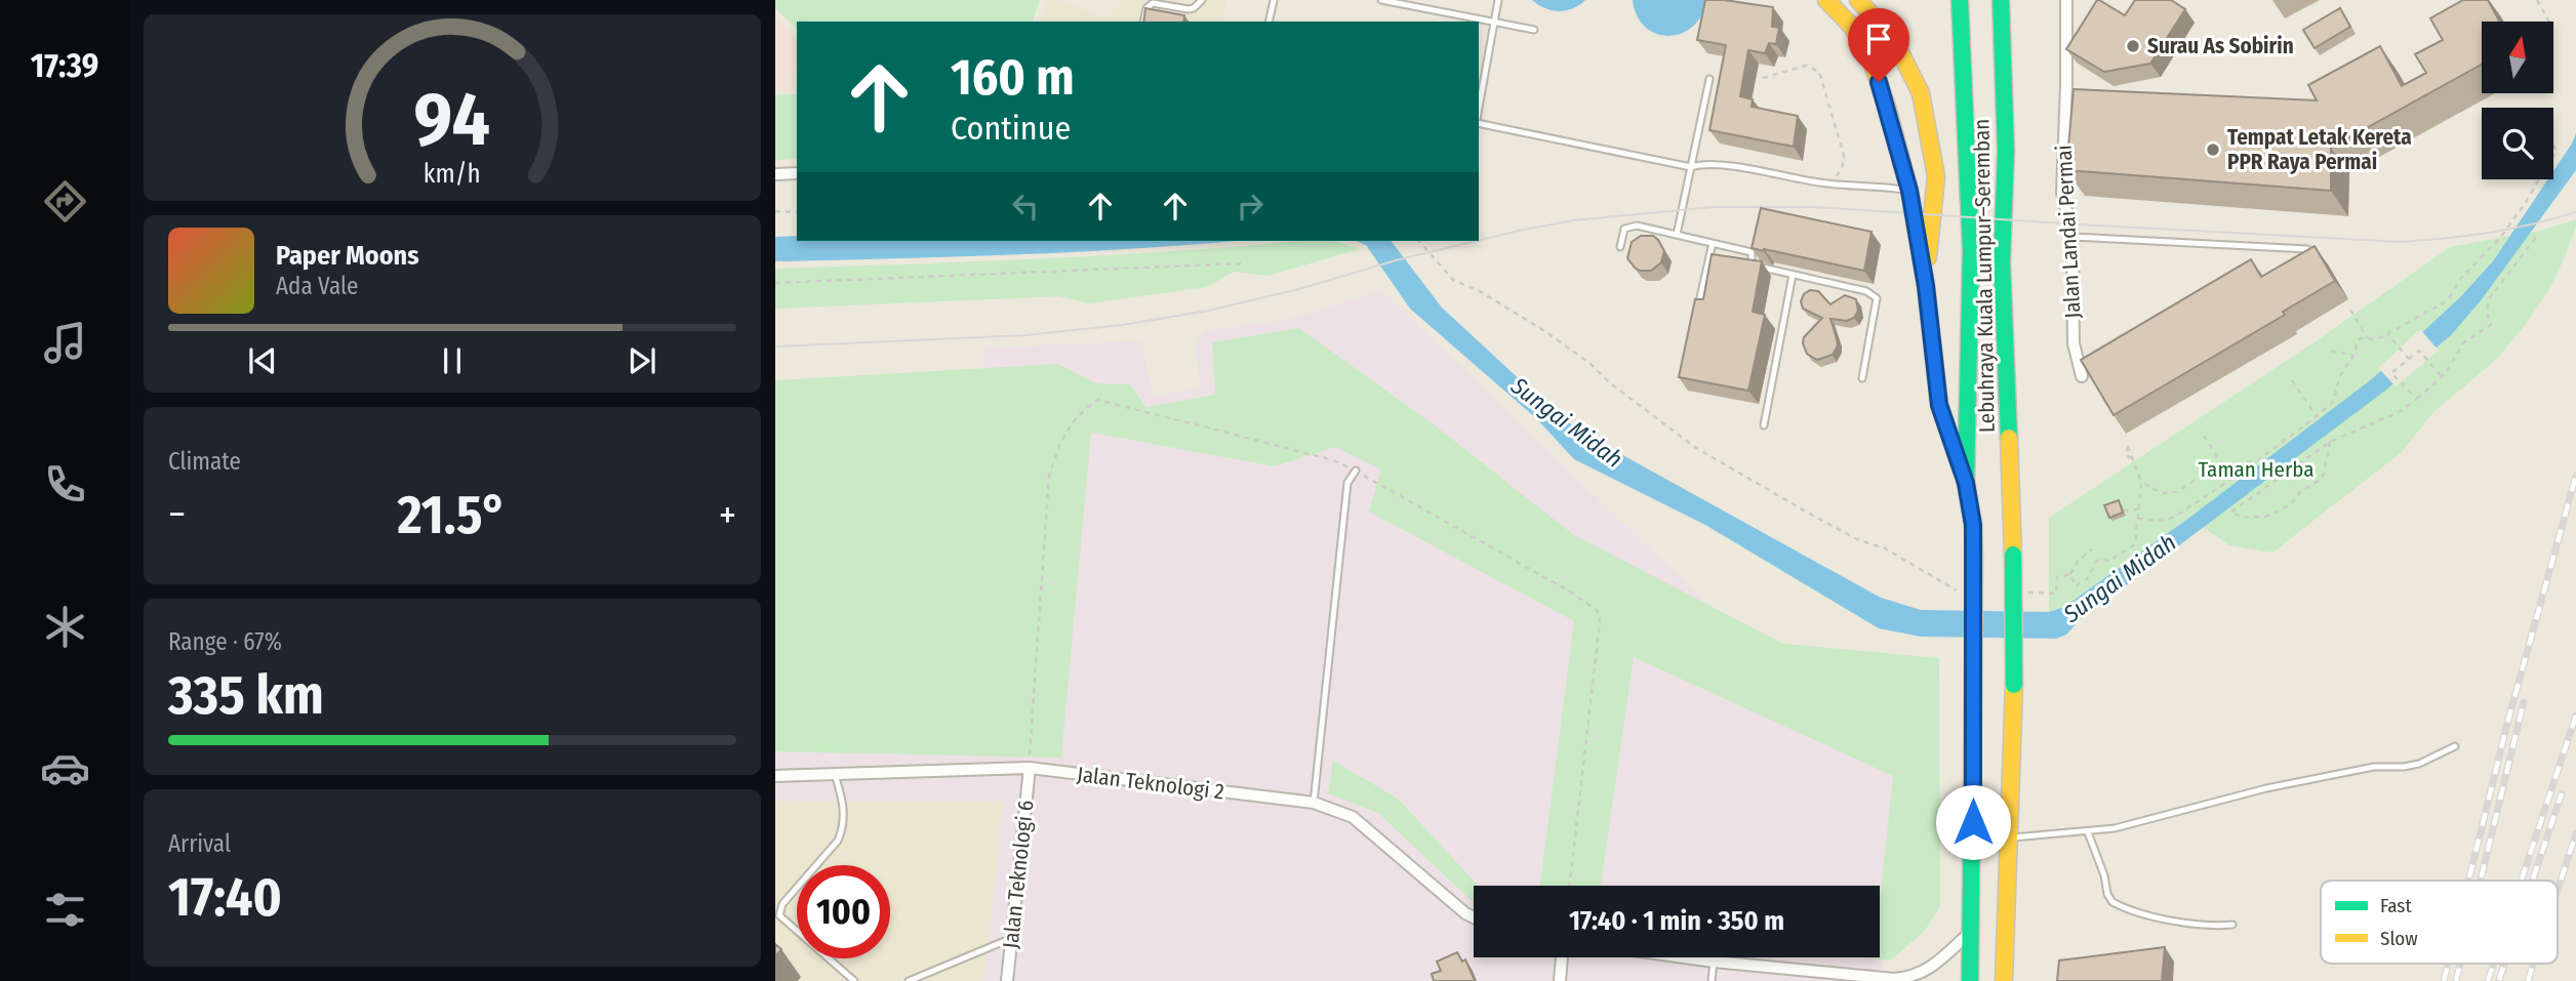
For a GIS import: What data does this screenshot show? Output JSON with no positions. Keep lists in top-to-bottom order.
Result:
{
  "streets": {
    "highway": ["Lebuhraya Kuala Lumpur–Seremban"],
    "street": ["Jalan Landai Permai", "Jalan Teknologi 2", "Jalan Teknologi 6"]
  },
  "crossings": [
    ["Jalan Teknologi 2", "Jalan Teknologi 6"]
  ],
  "water": ["Sungai Midah"],
  "parks": ["Taman Herba"],
  "places": ["Surau As Sobirin", "Tempat Letak Kereta PPR Raya Permai"],
  "legend": ["Fast", "Slow"],
  "north": "top",
  "page": {
    "tabs": "17:39",
    "turn": ["160 m", "Continue"],
    "song": ["Paper Moons", "Ada Vale"],
    "tile": [
      "Climate",
      ["Range · 67%", "335 km"],
      ["Arrival", "17:40"]
    ],
    "heat": ["−", "21.5°", "+"],
    "limit": "100",
    "trip": "17:40 · 1 min · 350 m",
    "gauge": ["94", "km/h"]
  }
}
